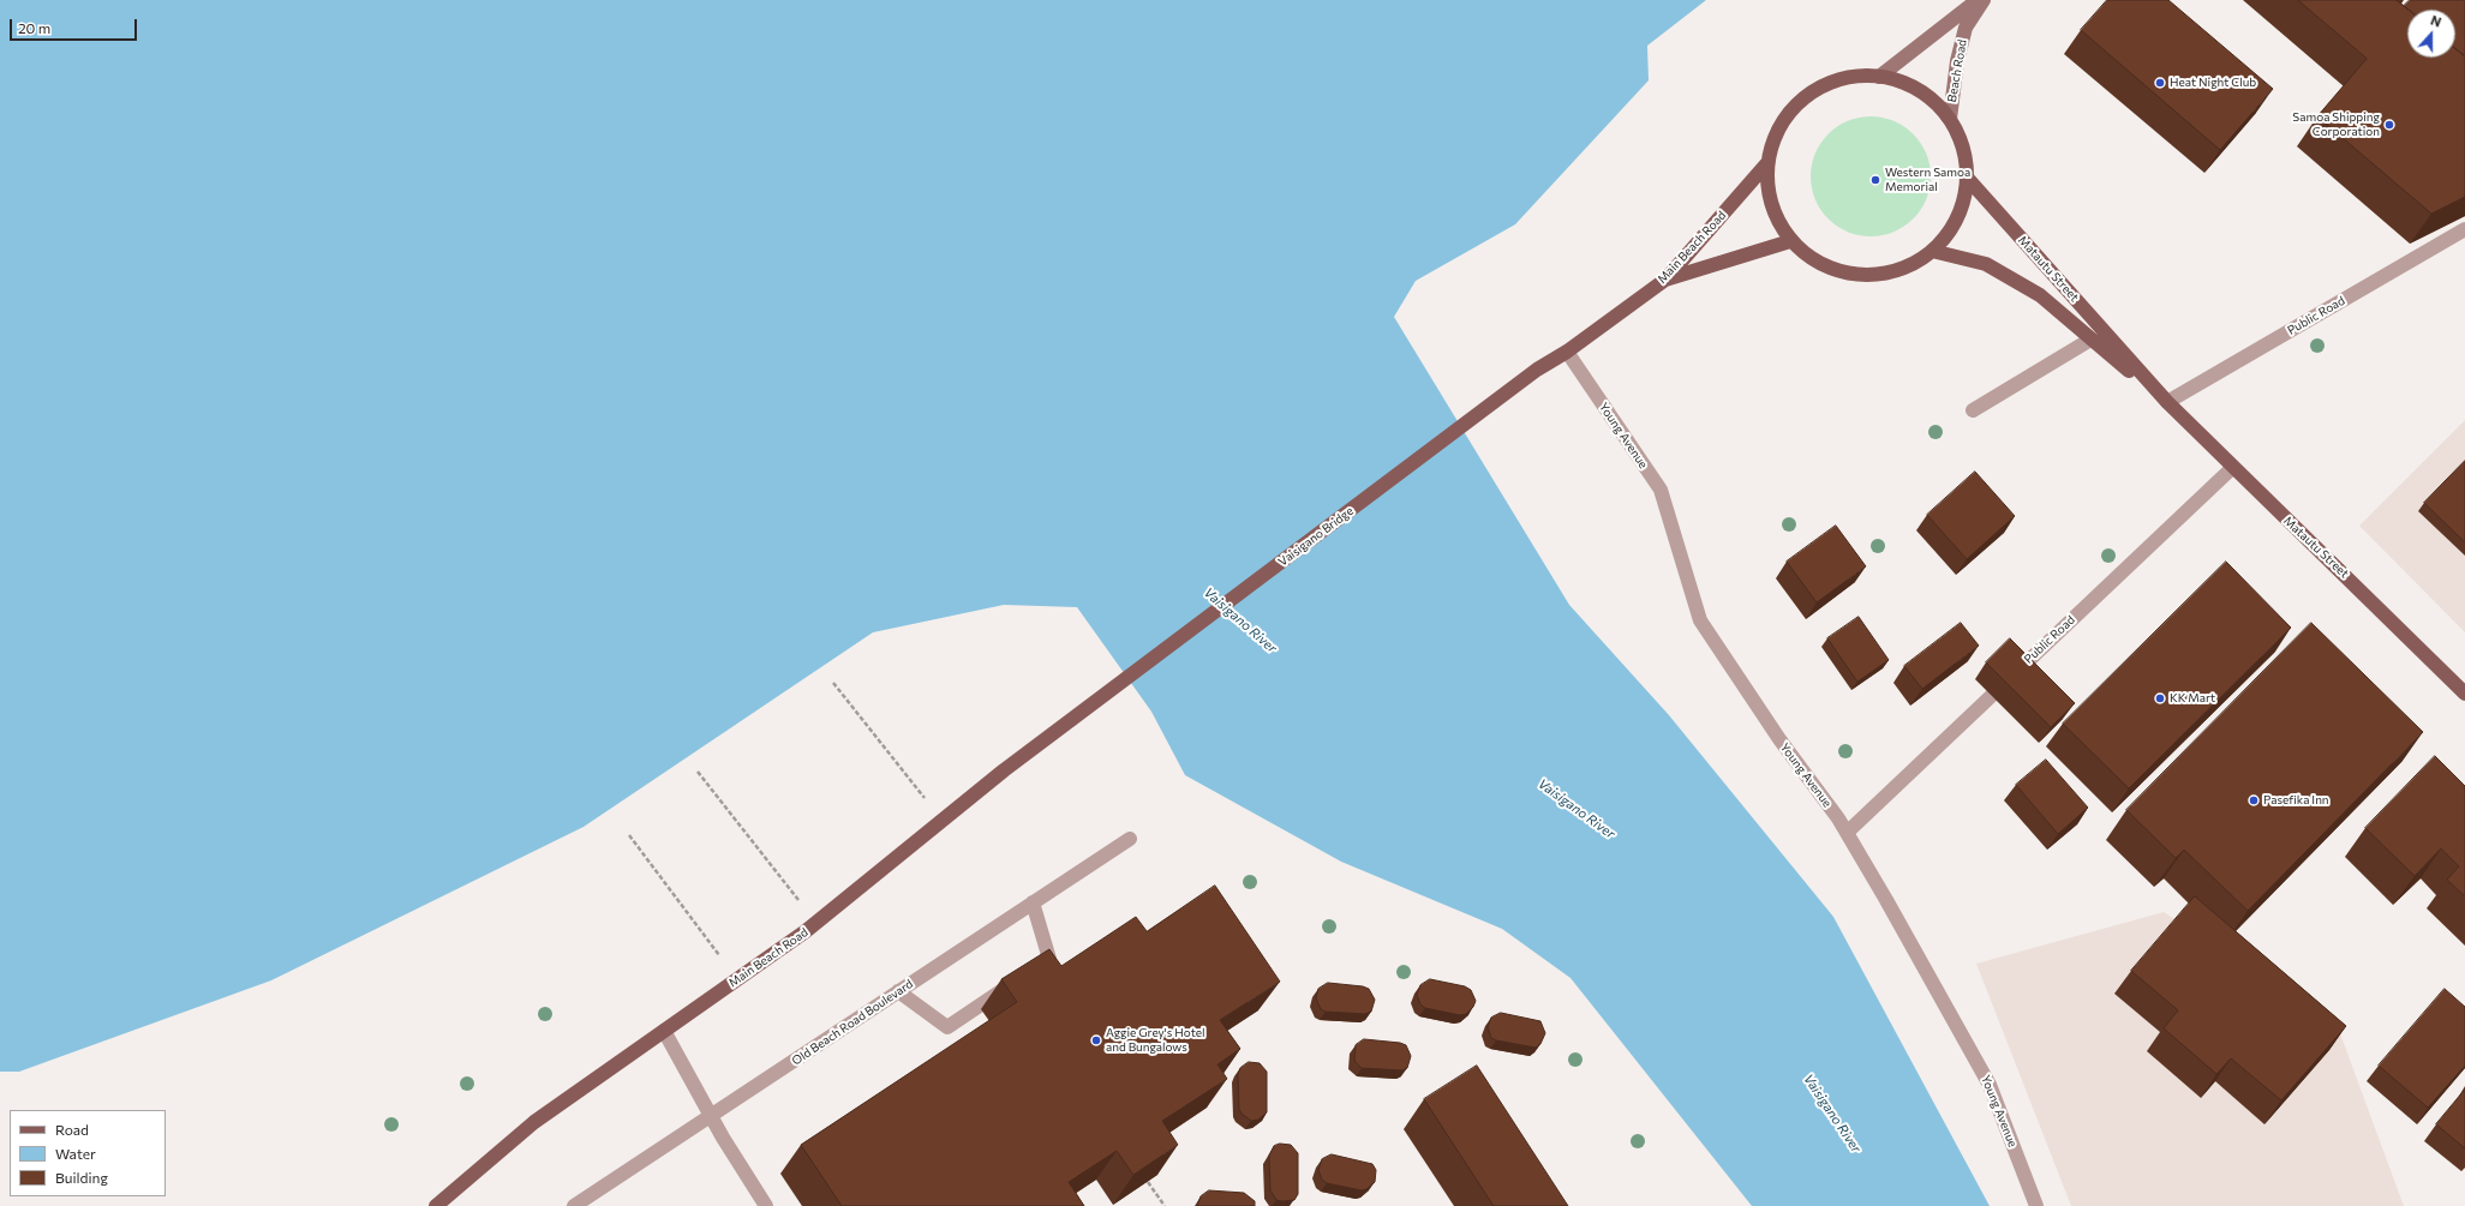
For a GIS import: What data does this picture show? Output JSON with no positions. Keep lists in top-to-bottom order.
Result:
{
  "streets": {
    "main road": [
      "Beach Road",
      "Main Beach Road",
      "Matautu Street",
      "Vaisigano Bridge"
    ],
    "street": ["Public Road", "Young Avenue", "Old Beach Road Boulevard"]
  },
  "crossings": [
    ["Main Beach Road", "Young Avenue"],
    ["Main Beach Road", "Vaisigano Bridge"],
    ["Matautu Street", "Public Road"],
    ["Public Road", "Young Avenue"]
  ],
  "water": ["Vaisigano River"],
  "places": [
    "Heat Night Club",
    "Samoa Shipping Corporation",
    "Western Samoa Memorial",
    "KK Mart",
    "Pasefika Inn",
    "Aggie Grey's Hotel and Bungalows"
  ],
  "legend": ["Road", "Water", "Building"],
  "scale_bar": "20 m",
  "north": "top"
}
